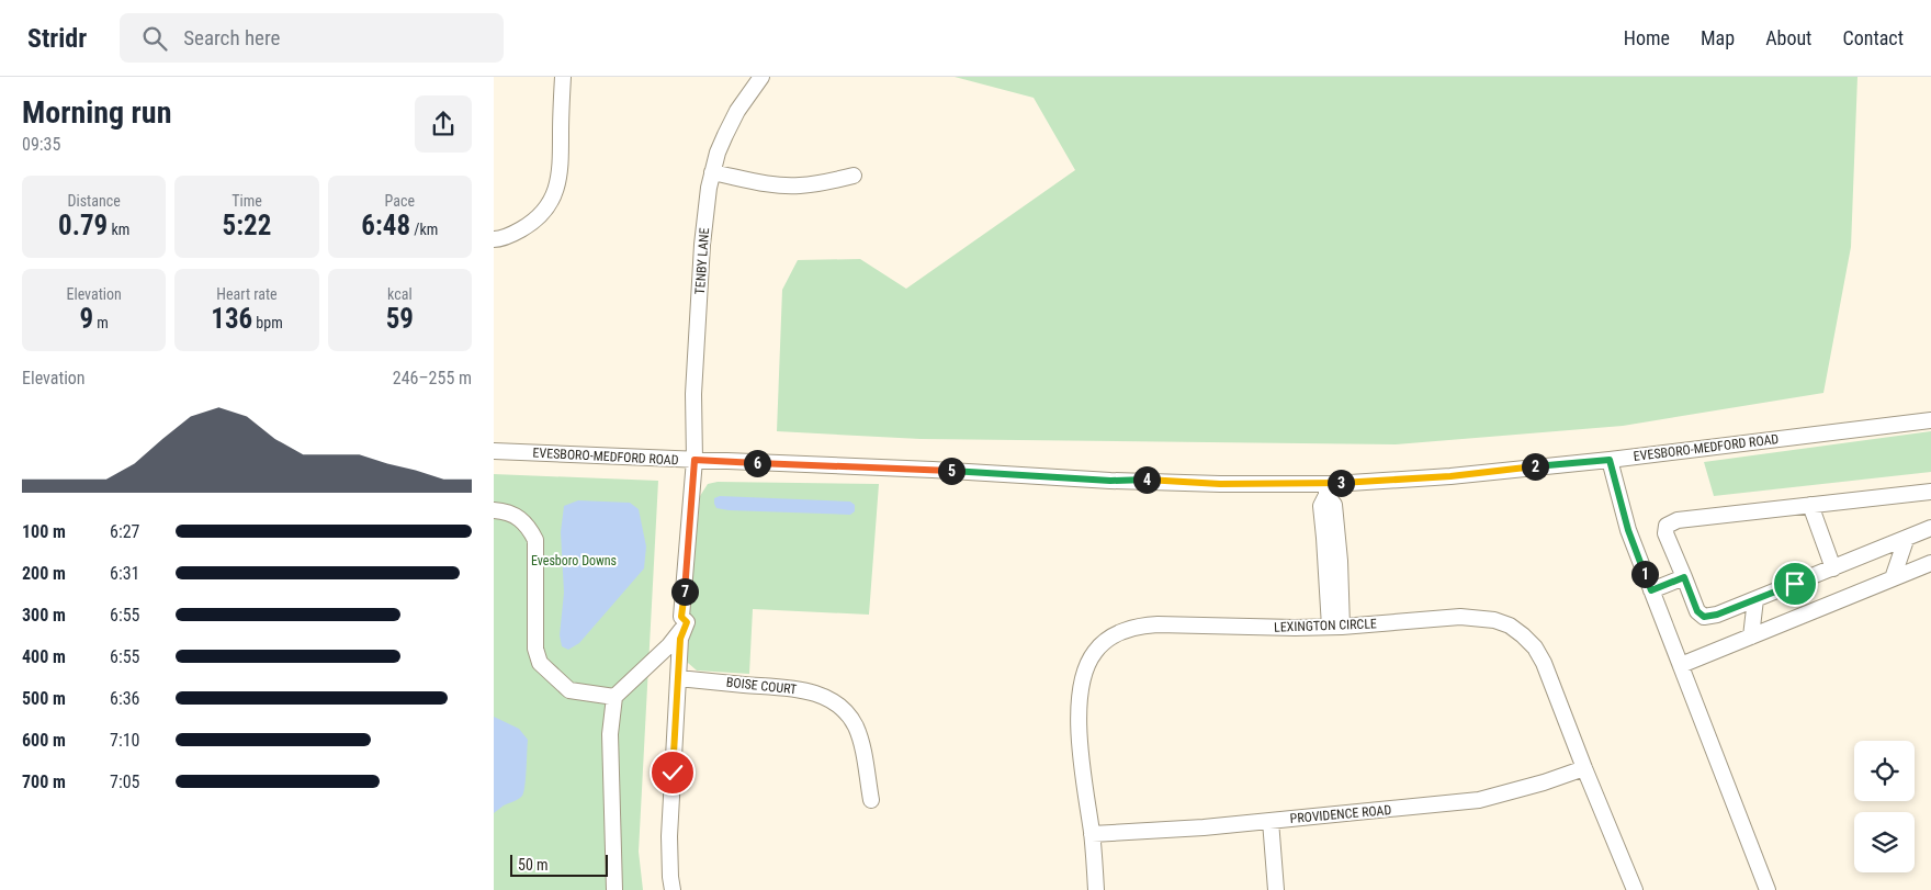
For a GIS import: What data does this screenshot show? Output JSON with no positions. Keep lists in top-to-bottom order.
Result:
{
  "streets": {
    "street": [
      "TENBY LANE",
      "EVESBORO-MEDFORD ROAD",
      "LEXINGTON CIRCLE",
      "BOISE COURT",
      "PROVIDENCE ROAD"
    ]
  },
  "crossings": [
    ["TENBY LANE", "EVESBORO-MEDFORD ROAD"],
    ["LEXINGTON CIRCLE", "PROVIDENCE ROAD"]
  ],
  "parks": ["Evesboro Downs"],
  "scale_bar": "50 m",
  "page": {
    "header": "Stridr",
    "search": "Search here",
    "nav": [
      "Home",
      "Map",
      "About",
      "Contact"
    ],
    "heading": ["Morning run", "09:35"],
    "stats": [
      ["Distance", "0.79 km"],
      ["Time", "5:22"],
      ["Pace", "6:48 /km"],
      ["Elevation", "9 m"],
      ["Heart rate", "136 bpm"],
      ["kcal", "59"]
    ],
    "chart": ["Elevation", "246–255 m"],
    "pins": [
      "6",
      "2",
      "5",
      "4",
      "3",
      "1",
      "7"
    ],
    "list": [
      {
        "name": "100 m",
        "note": "6:27"
      },
      {
        "name": "200 m",
        "note": "6:31"
      },
      {
        "name": "300 m",
        "note": "6:55"
      },
      {
        "name": "400 m",
        "note": "6:55"
      },
      {
        "name": "500 m",
        "note": "6:36"
      },
      {
        "name": "600 m",
        "note": "7:10"
      },
      {
        "name": "700 m",
        "note": "7:05"
      }
    ],
    "scale": "50 m"
  }
}
